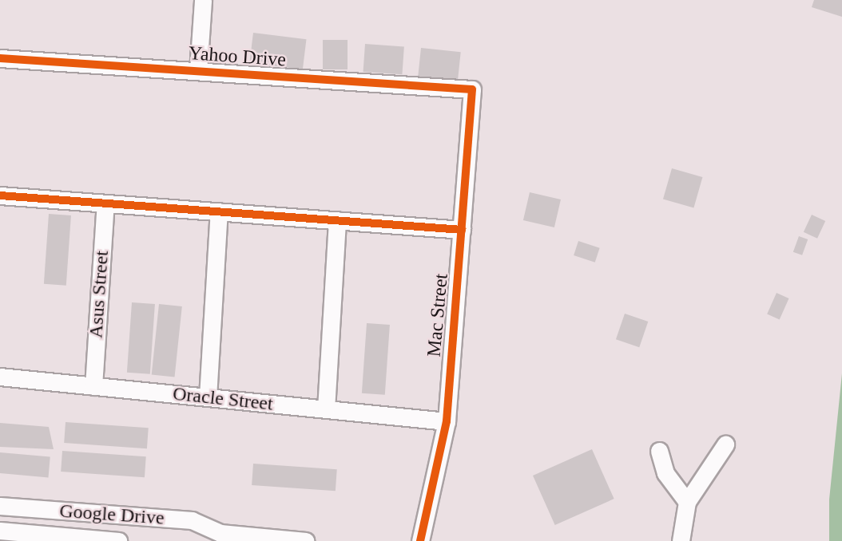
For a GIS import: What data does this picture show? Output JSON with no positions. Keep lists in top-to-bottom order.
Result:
{
  "streets": {
    "street": [
      "Yahoo Drive",
      "Asus Street",
      "Mac Street",
      "Oracle Street",
      "Google Drive"
    ]
  },
  "crossings": [
    ["Yahoo Drive", "Mac Street"],
    ["Asus Street", "Oracle Street"],
    ["Mac Street", "Oracle Street"]
  ]
}
